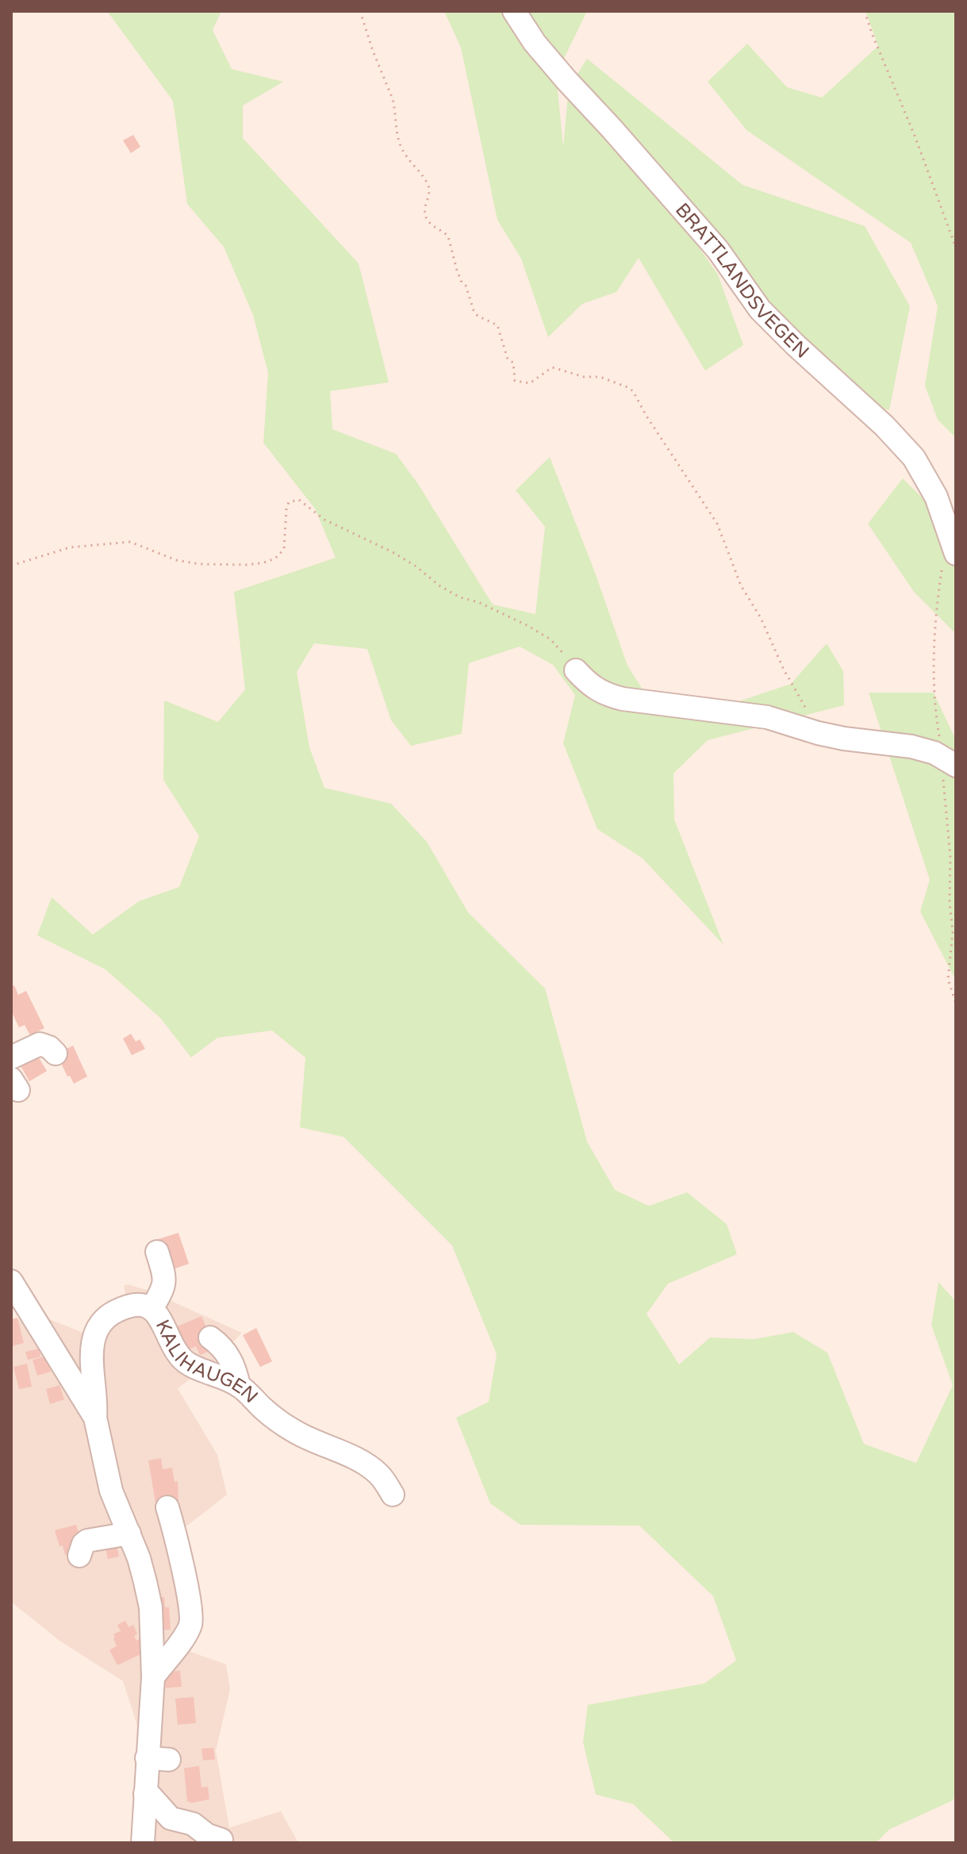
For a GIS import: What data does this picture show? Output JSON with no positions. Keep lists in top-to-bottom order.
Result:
{
  "streets": {
    "street": ["BRATTLANDSVEGEN", "KALIHAUGEN"]
  }
}
